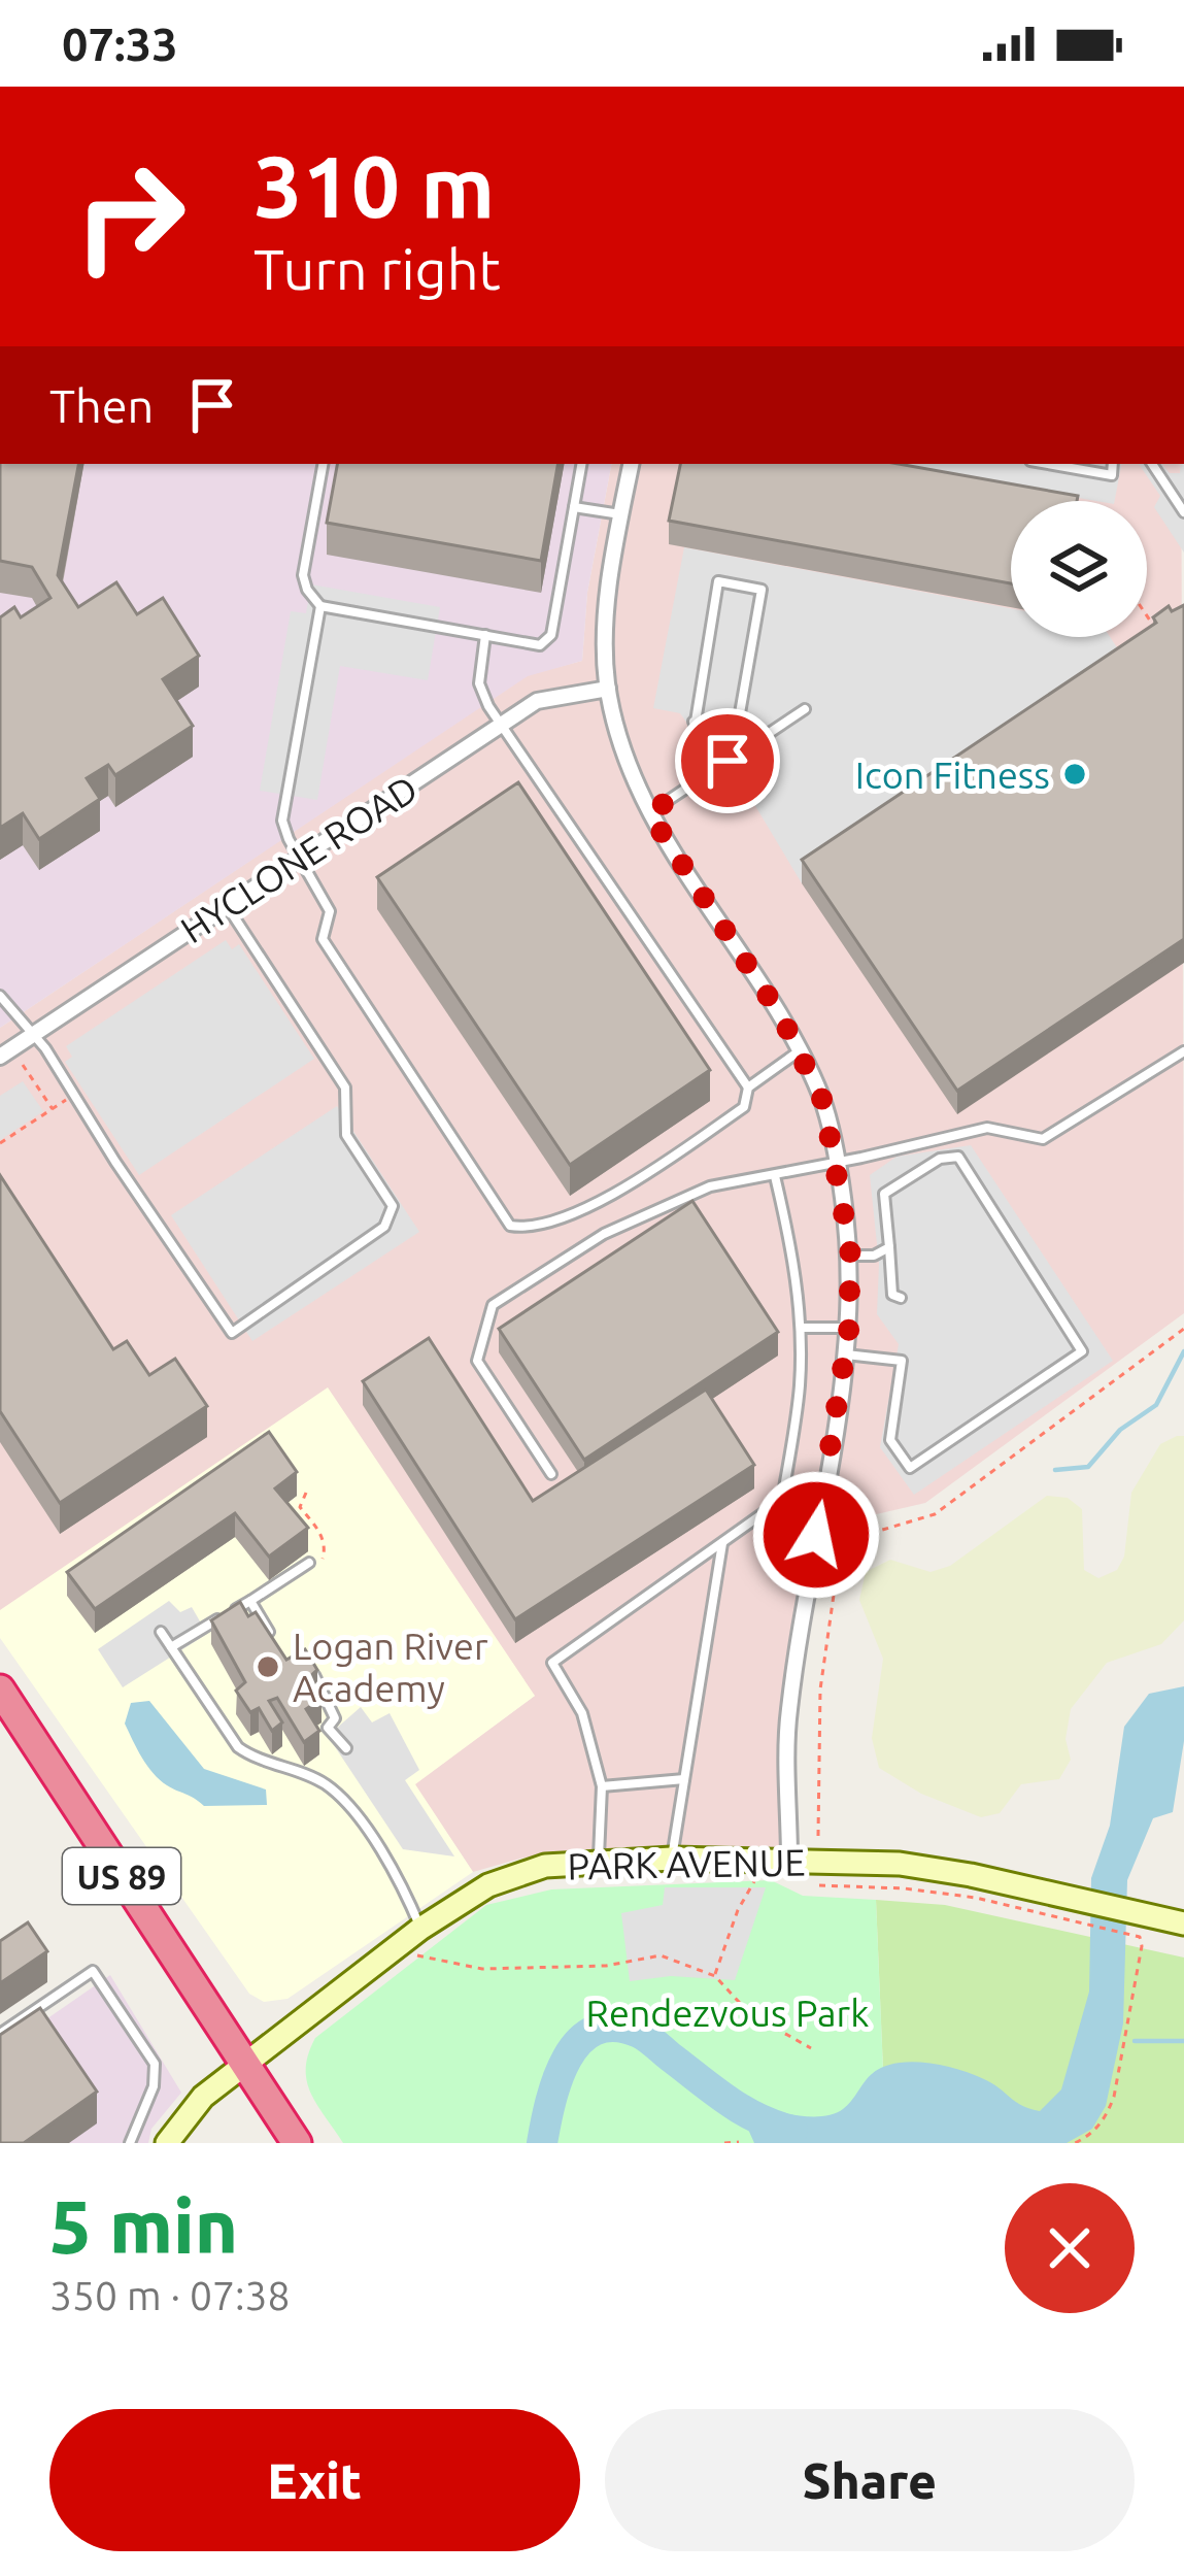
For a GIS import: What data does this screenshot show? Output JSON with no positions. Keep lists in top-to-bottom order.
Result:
{
  "streets": {
    "highway": ["US 89"],
    "street": ["HYCLONE ROAD", "PARK AVENUE"]
  },
  "crossings": [
    ["PARK AVENUE", "US 89"]
  ],
  "parks": ["Rendezvous Park"],
  "places": ["Icon Fitness", "Logan River Academy"],
  "page": {
    "status": "07:33",
    "turn": ["310 m", "Turn right"],
    "then": "Then",
    "heading": ["5 min", "350 m · 07:38"],
    "buttons": ["Exit", "Share"]
  }
}
